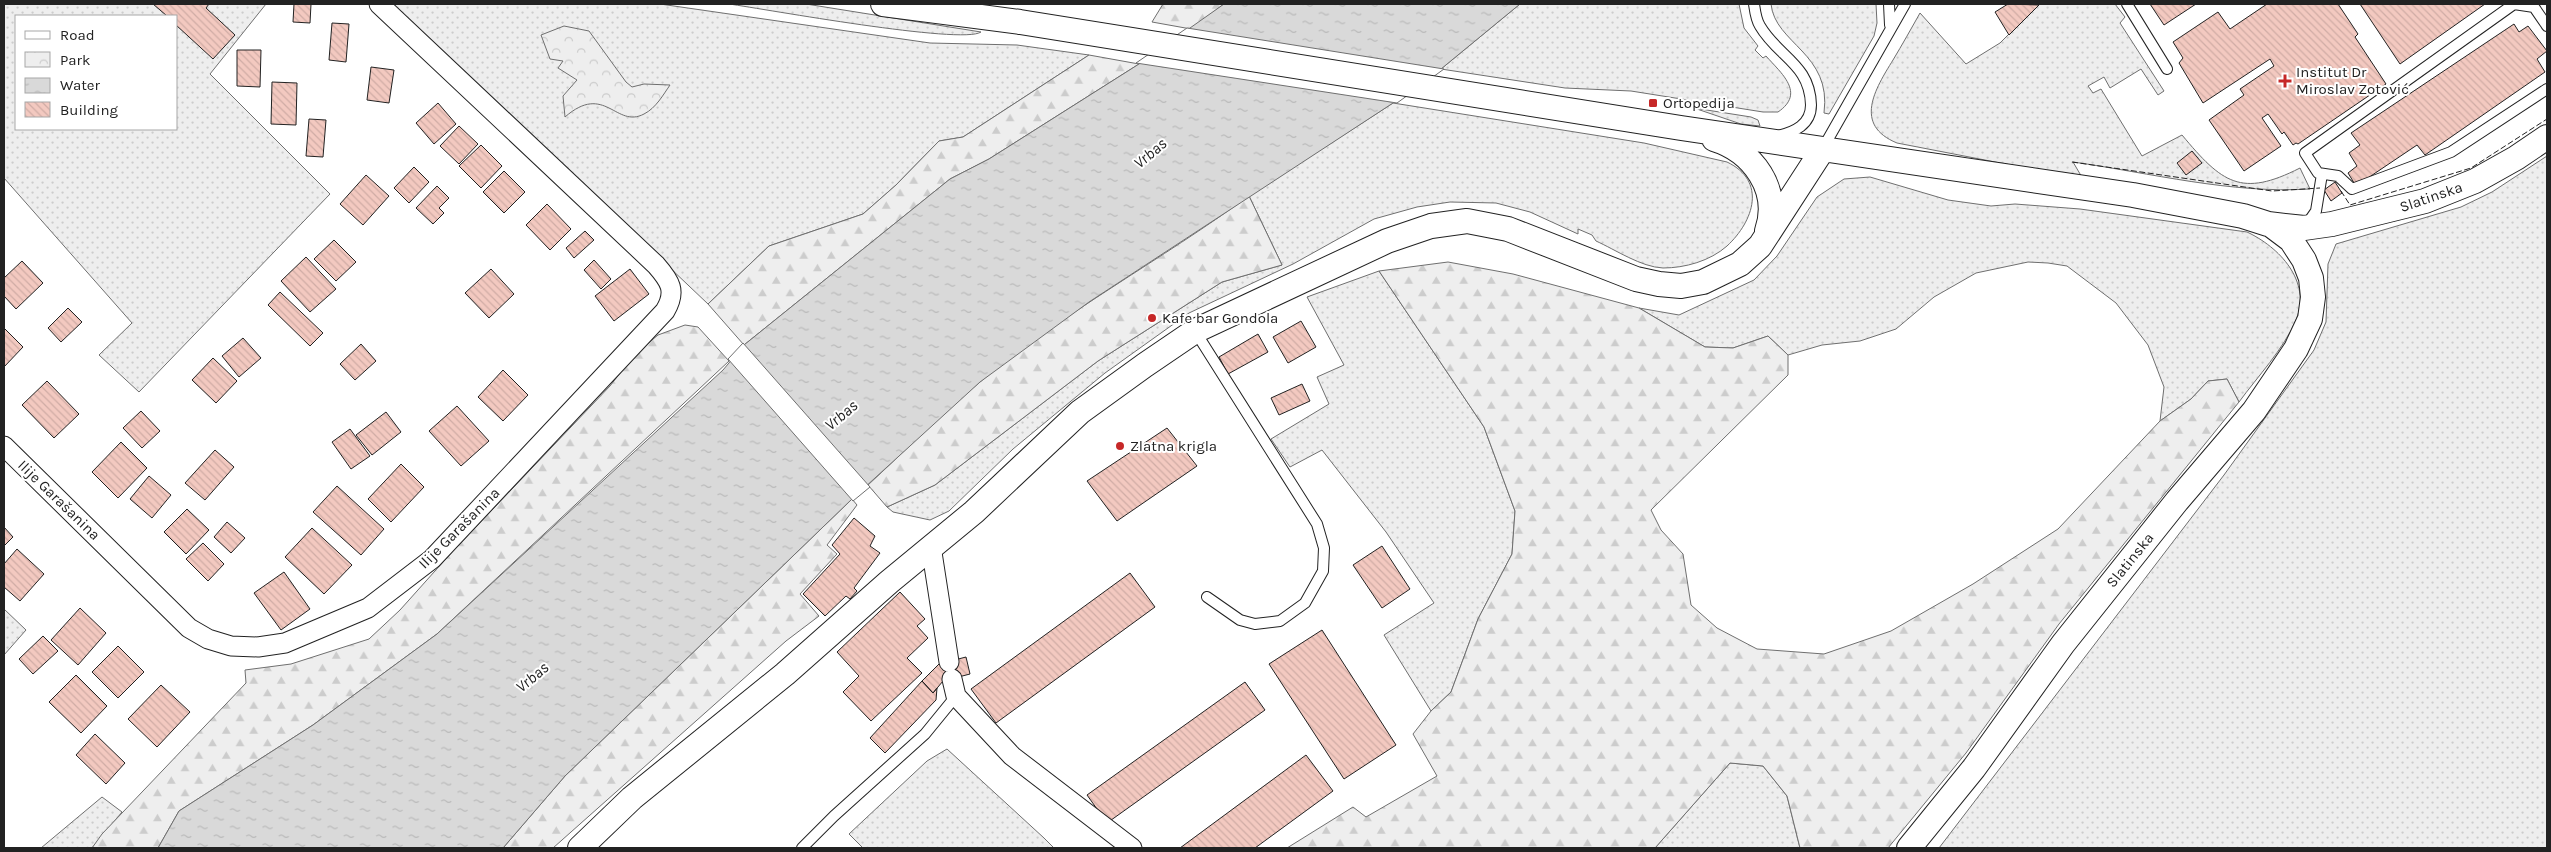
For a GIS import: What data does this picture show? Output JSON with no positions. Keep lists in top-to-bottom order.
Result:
{
  "streets": {
    "street": ["Slatinska", "Ilije Garašanina"]
  },
  "water": ["Vrbas"],
  "places": {
    "health": ["Institut Dr Miroslav Zotović"],
    "transit": ["Ortopedija"],
    "other": ["Kafe bar Gondola", "Zlatna krigla"]
  },
  "legend": [
    "Road",
    "Park",
    "Water",
    "Building"
  ]
}
